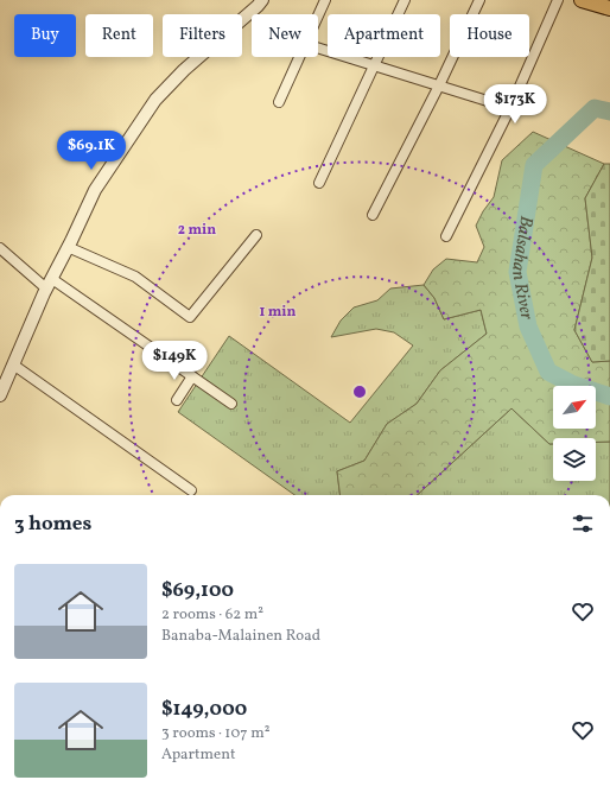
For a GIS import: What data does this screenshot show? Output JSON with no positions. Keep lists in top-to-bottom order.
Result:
{
  "water": ["Balsahan River"],
  "north": "top right",
  "page": {
    "chip": [
      "Buy",
      "Rent",
      "Filters",
      "New",
      "Apartment",
      "House"
    ],
    "price": ["$173K", "$69.1K", "$149K"],
    "heading": "3 homes",
    "list": [
      {
        "name": "$69,100",
        "note": "2 rooms · 62 m² · Banaba-Malainen Road"
      },
      {
        "name": "$149,000",
        "note": "3 rooms · 107 m² · Apartment"
      }
    ]
  },
  "rings": ["2 min", "1 min"]
}
